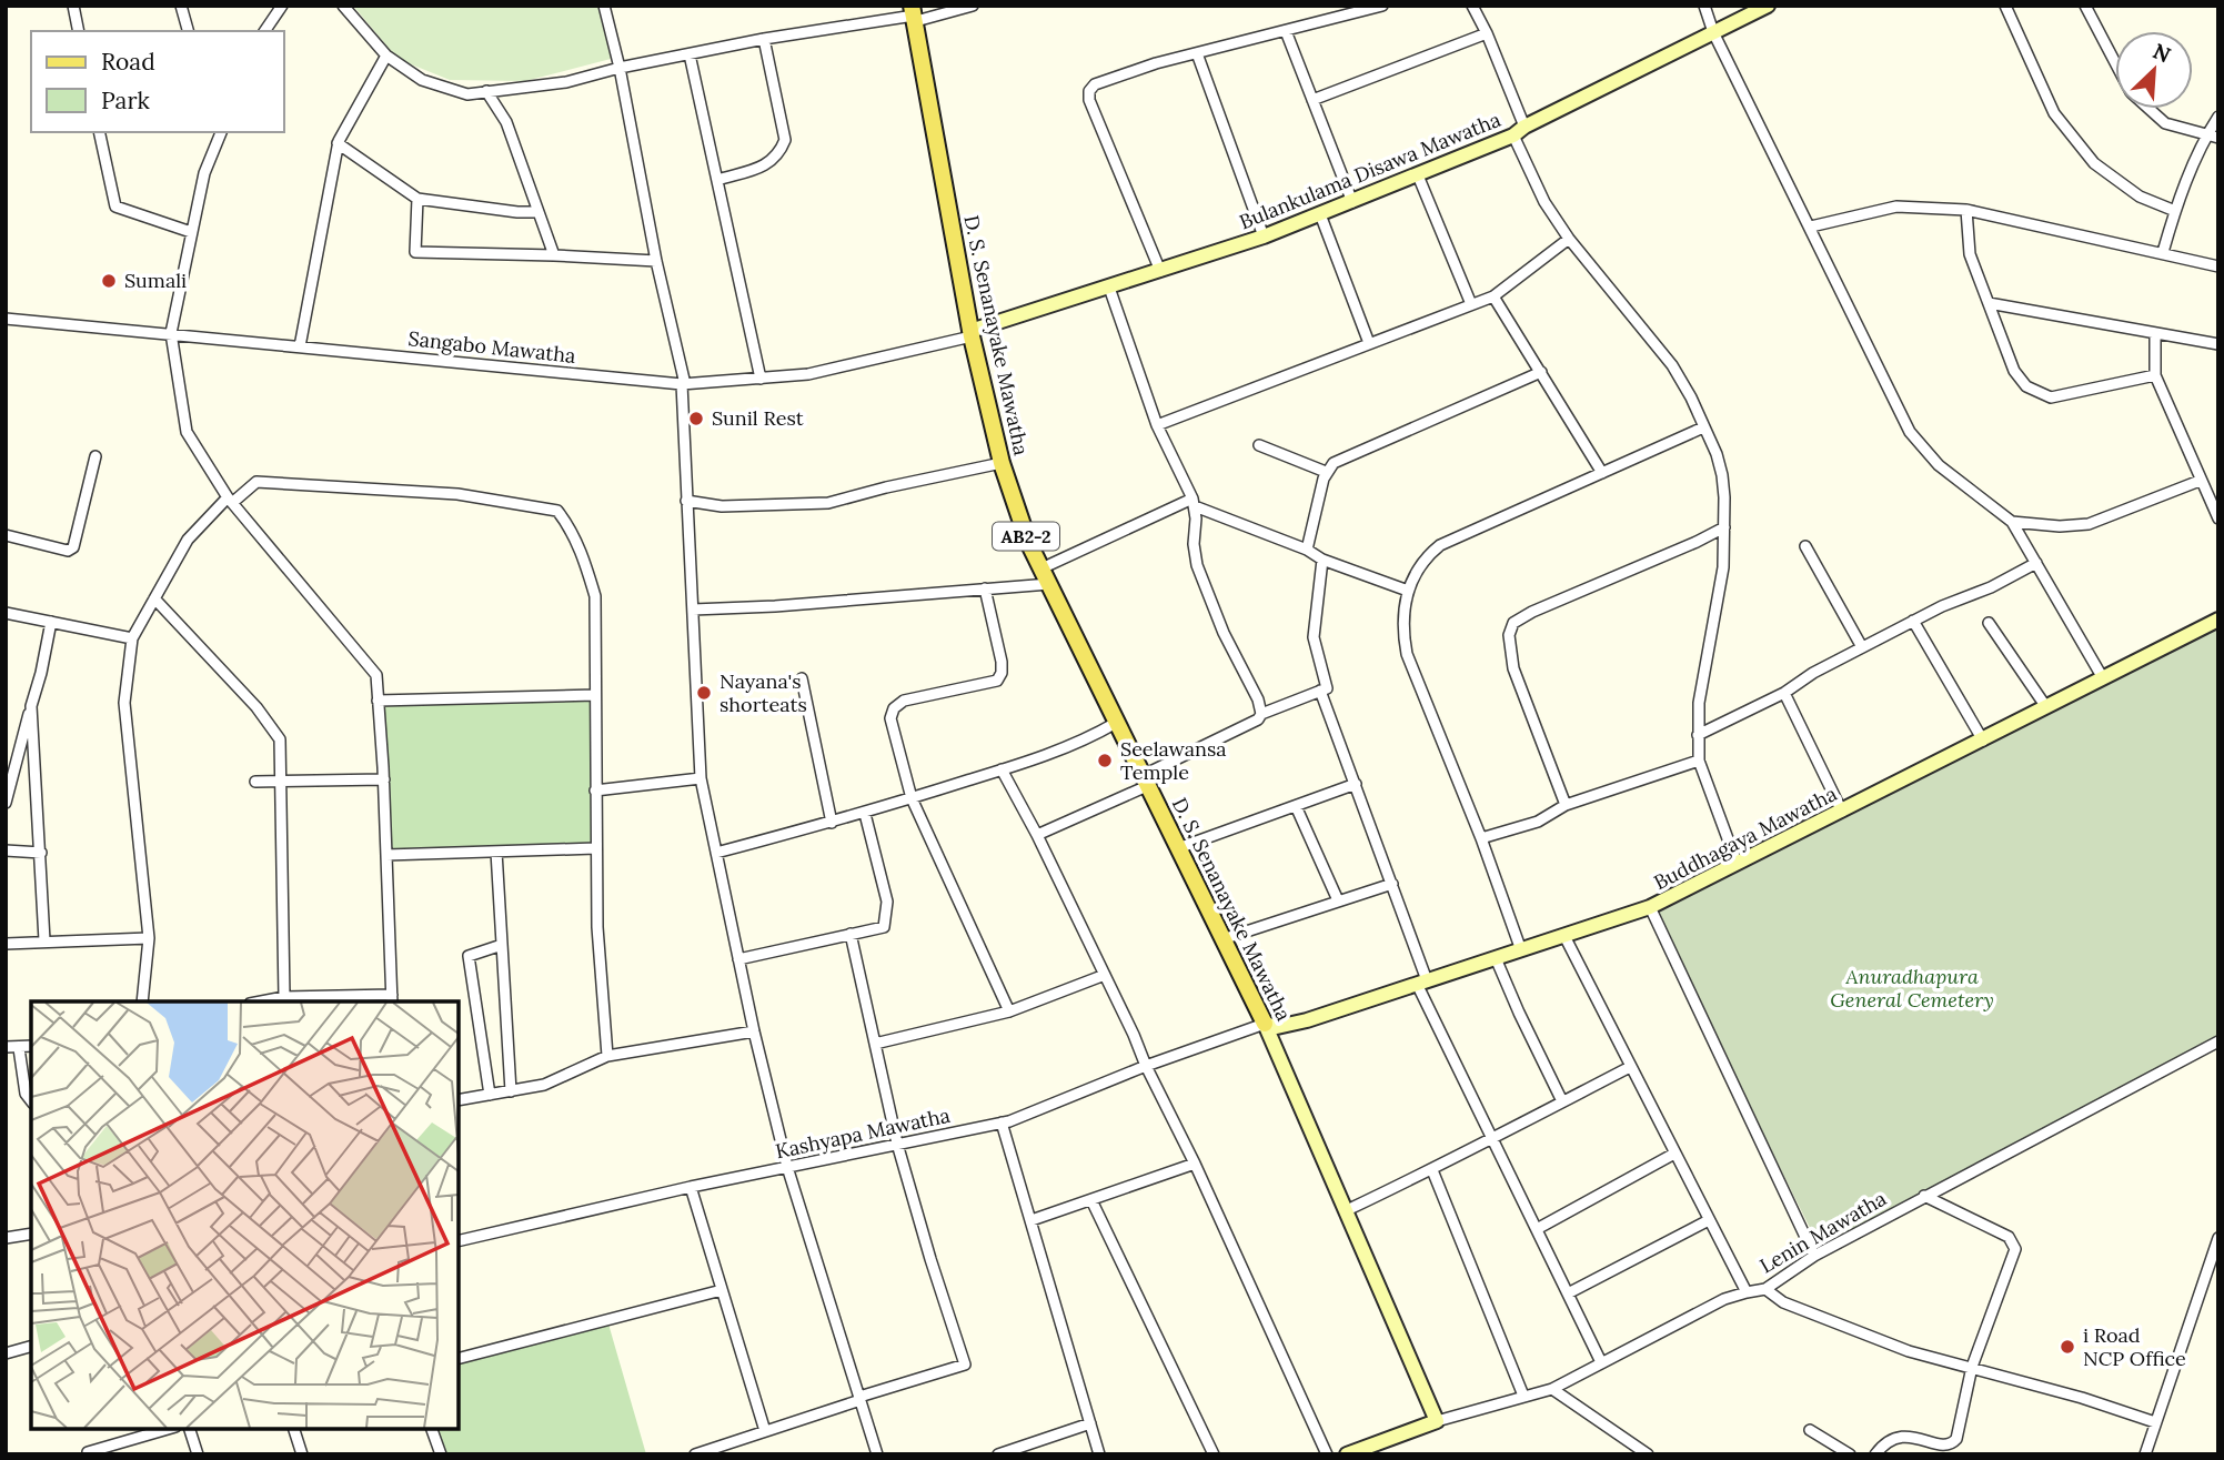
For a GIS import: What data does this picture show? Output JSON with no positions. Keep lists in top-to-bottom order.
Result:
{
  "streets": {
    "main road": [
      "Bulankulama Disawa Mawatha",
      "D. S. Senanayake Mawatha",
      "AB2-2",
      "Buddhagaya Mawatha",
      "Lenin Mawatha"
    ],
    "street": ["Sangabo Mawatha", "Kashyapa Mawatha"]
  },
  "crossings": [
    ["Bulankulama Disawa Mawatha", "D. S. Senanayake Mawatha"],
    ["Bulankulama Disawa Mawatha", "Sangabo Mawatha"],
    ["D. S. Senanayake Mawatha", "Sangabo Mawatha"],
    ["D. S. Senanayake Mawatha", "Buddhagaya Mawatha"],
    ["D. S. Senanayake Mawatha", "Kashyapa Mawatha"],
    ["D. S. Senanayake Mawatha", "Lenin Mawatha"],
    ["Buddhagaya Mawatha", "Kashyapa Mawatha"]
  ],
  "parks": ["Anuradhapura General Cemetery"],
  "places": [
    "Sumali",
    "Sunil Rest",
    "Nayana's shorteats",
    "Seelawansa Temple",
    "i Road NCP Office"
  ],
  "legend": ["Road", "Park"],
  "north": "top right"
}
